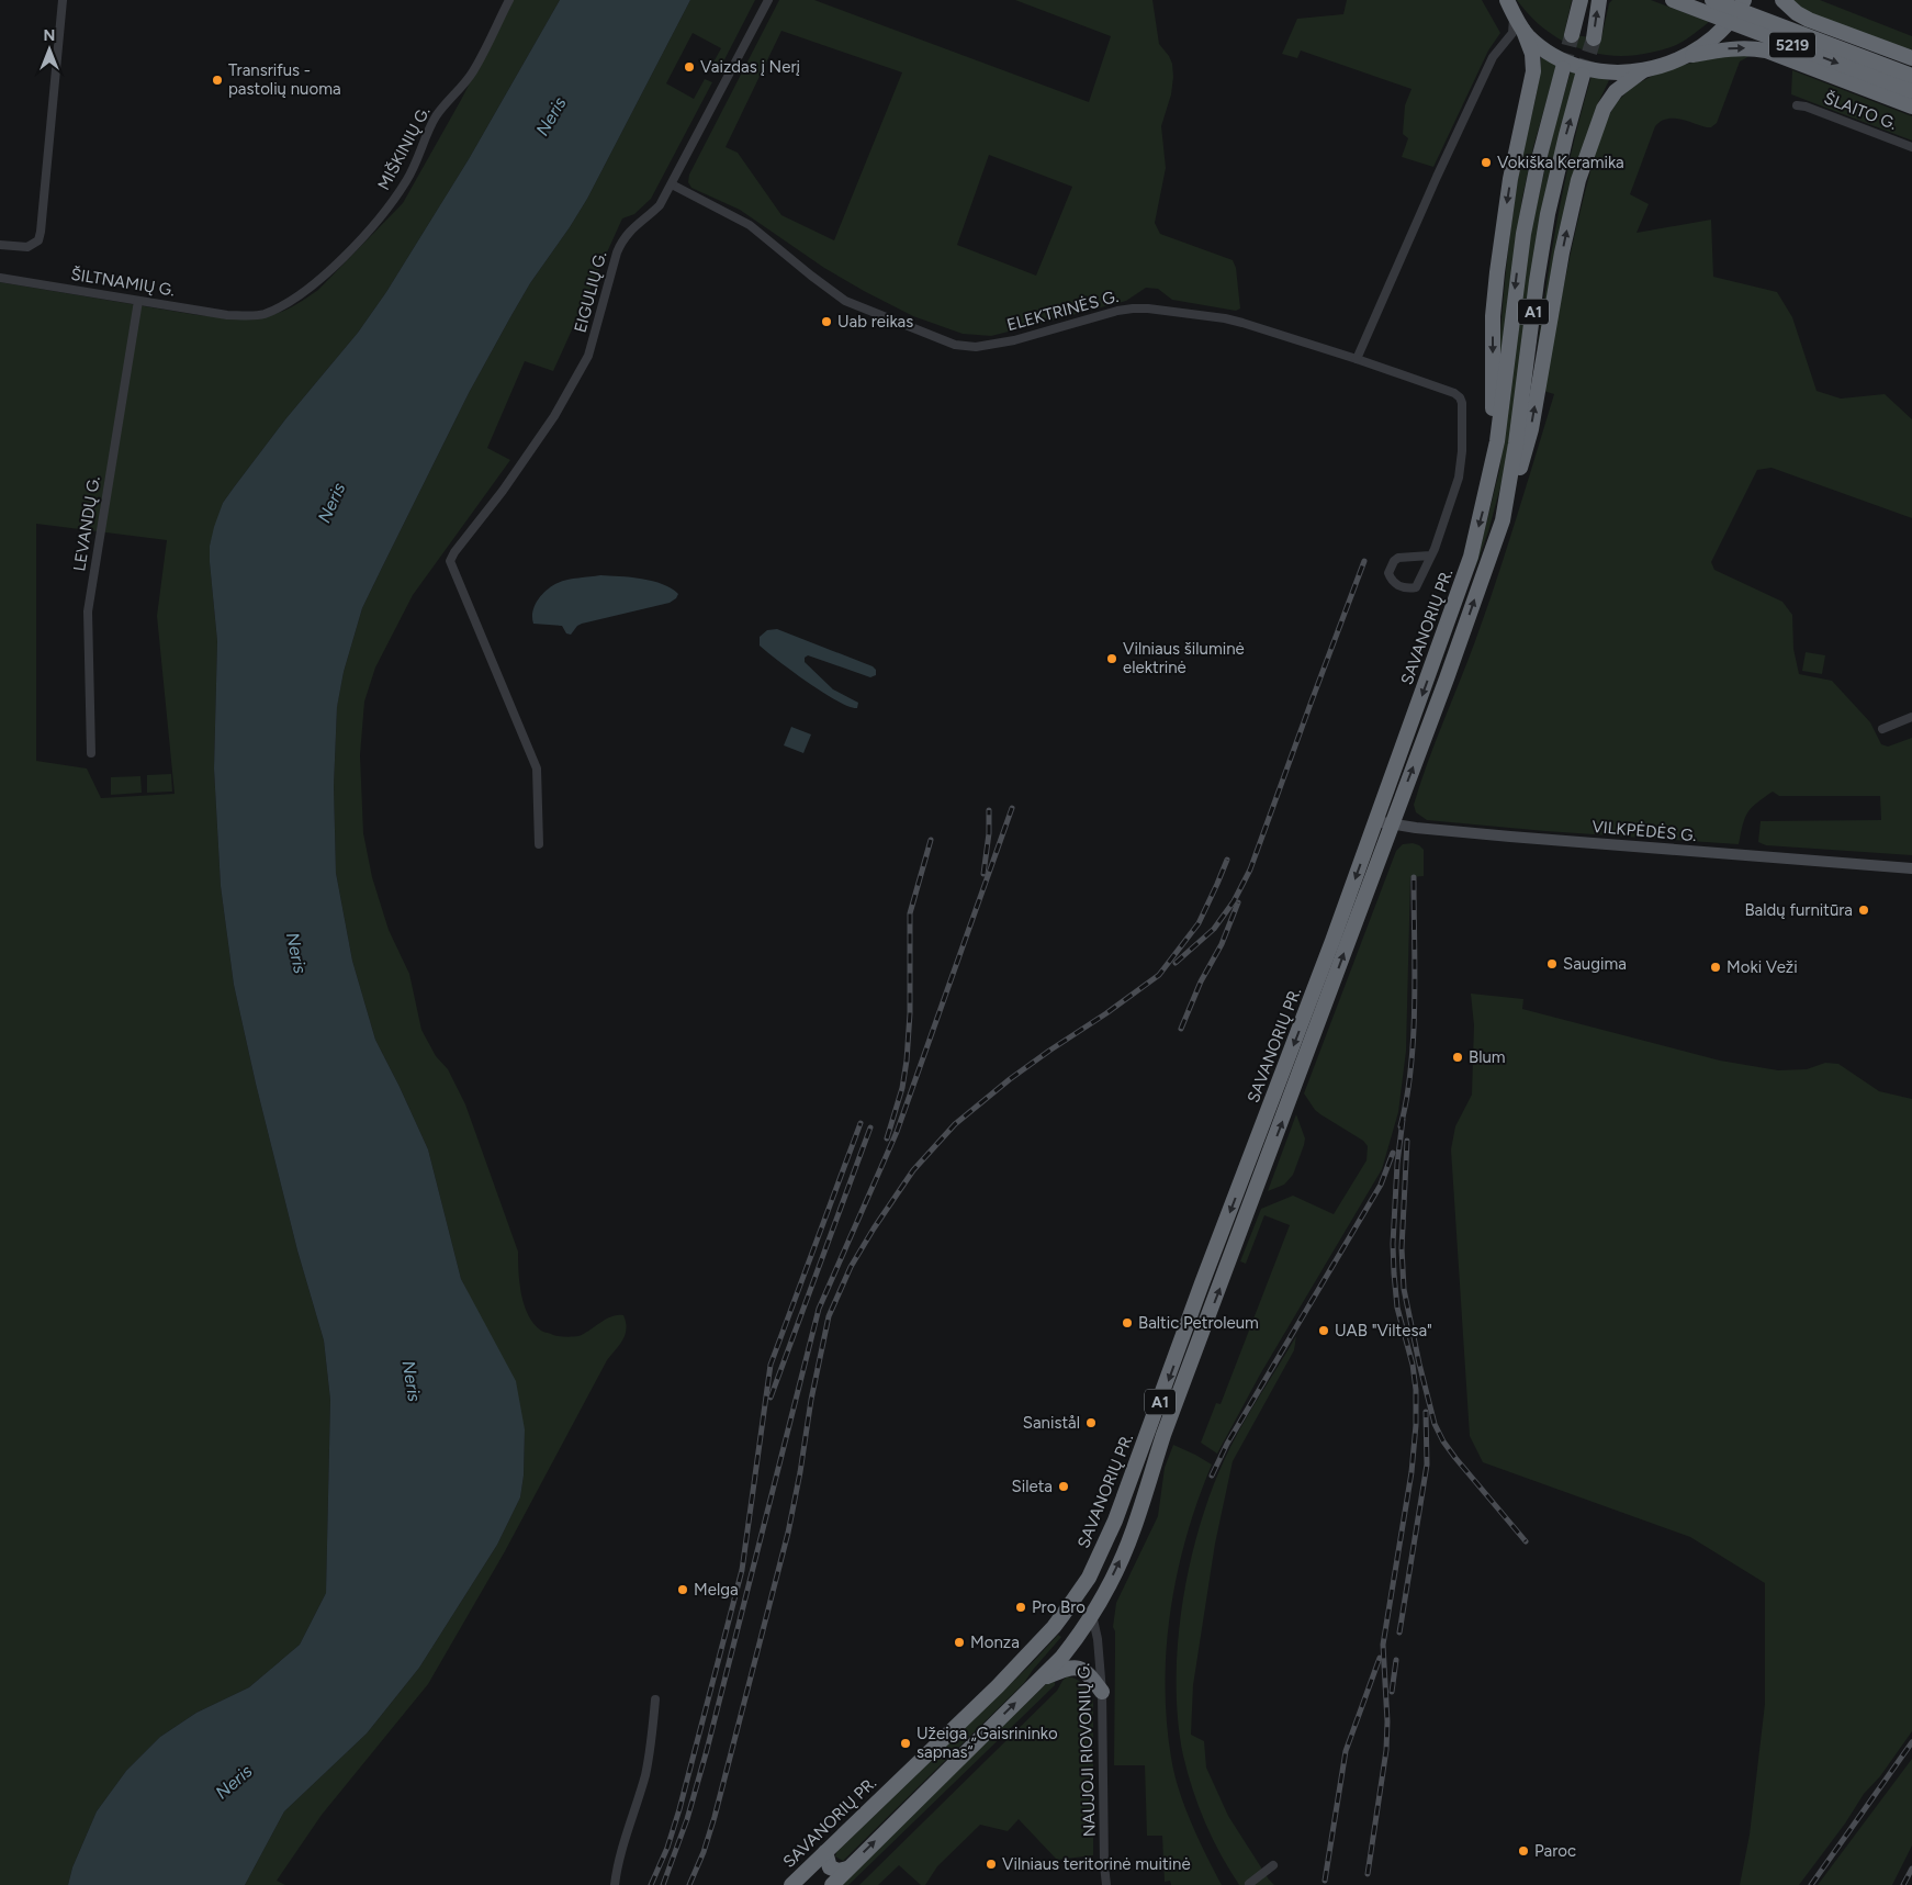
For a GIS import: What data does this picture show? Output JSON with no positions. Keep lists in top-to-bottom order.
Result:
{
  "streets": {
    "highway": ["5219", "A1", "SAVANORIŲ PR."],
    "main road": ["VILKPĖDĖS G."],
    "street": [
      "ŠLAITO G.",
      "MIŠKINIŲ G.",
      "ŠILTNAMIŲ G.",
      "EIGULIŲ G.",
      "ELEKTRINĖS G.",
      "LEVANDŲ G.",
      "NAUJOJI RIOVONIŲ G."
    ]
  },
  "crossings": [
    ["MIŠKINIŲ G.", "ŠILTNAMIŲ G."],
    ["ŠILTNAMIŲ G.", "LEVANDŲ G."],
    ["EIGULIŲ G.", "ELEKTRINĖS G."],
    ["SAVANORIŲ PR.", "VILKPĖDĖS G."],
    ["SAVANORIŲ PR.", "NAUJOJI RIOVONIŲ G."]
  ],
  "water": ["Neris"],
  "places": [
    "Vaizdas į Nerį",
    "Transrifus - pastolių nuoma",
    "Vokiška Keramika",
    "Uab reikas",
    "Vilniaus šiluminė elektrinė",
    "Baldų furnitūra",
    "Saugima",
    "Moki Veži",
    "Blum",
    "Baltic Petroleum",
    "UAB \"Viltesa\"",
    "Sanistål",
    "Sileta",
    "Melga",
    "Pro Bro",
    "Monza",
    "Užeiga „Gaisrininko sapnas“",
    "Paroc",
    "Vilniaus teritorinė muitinė"
  ],
  "north": "top"
}
